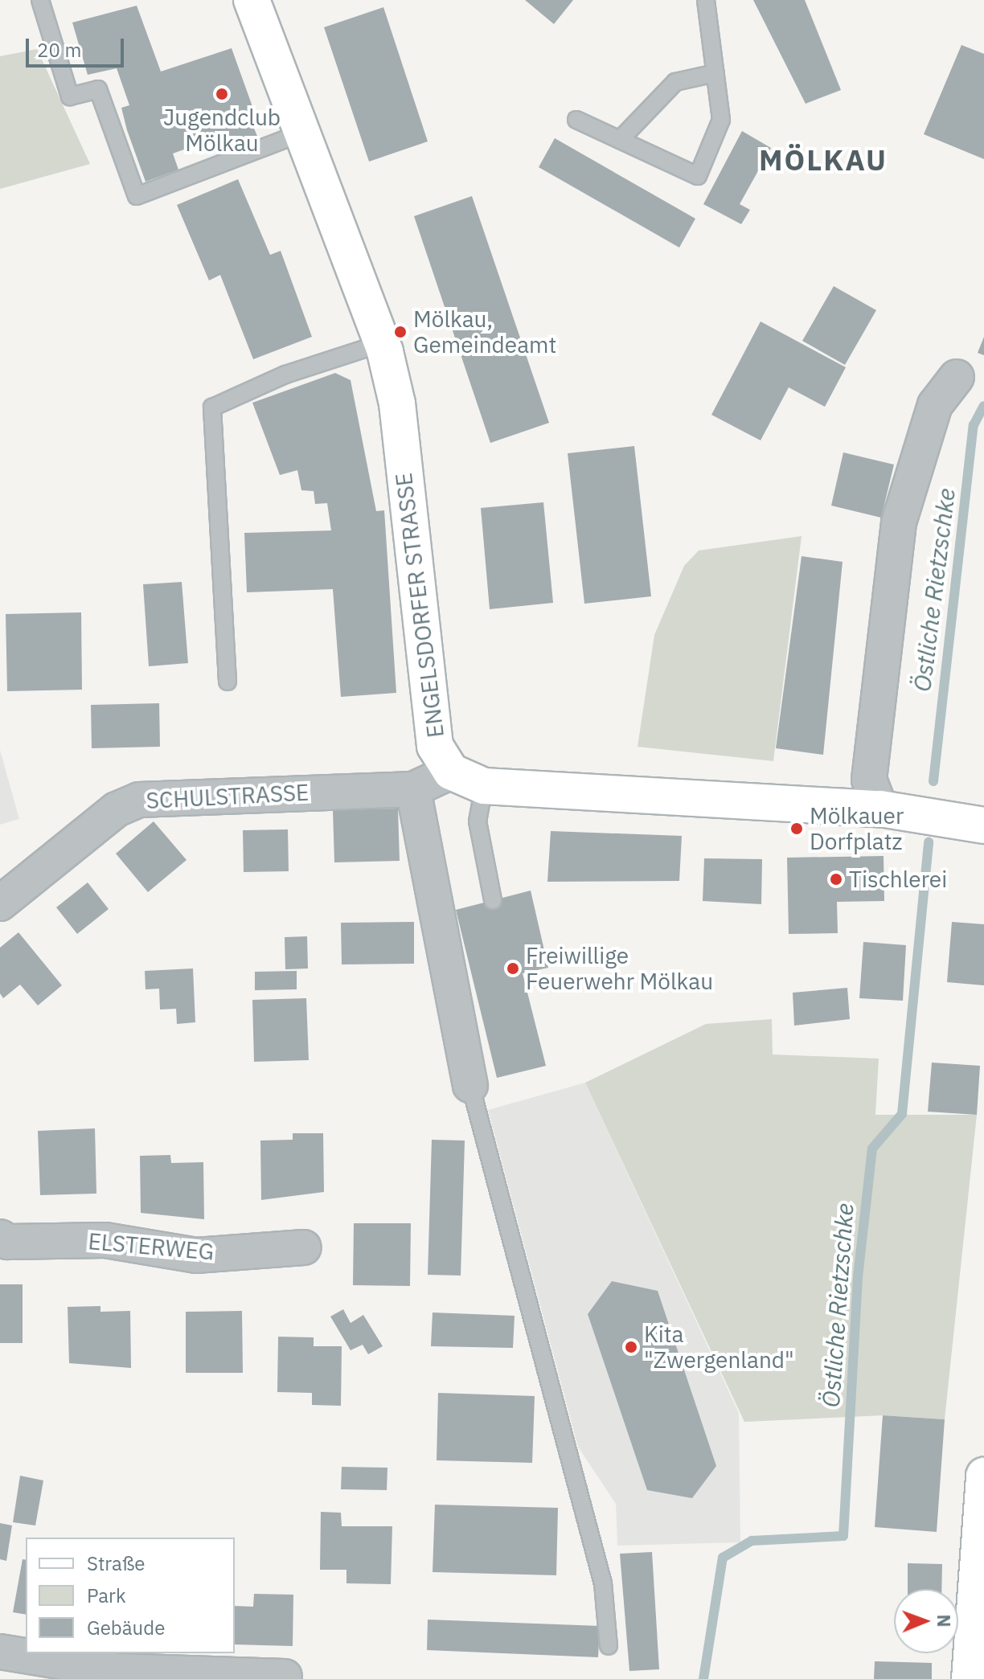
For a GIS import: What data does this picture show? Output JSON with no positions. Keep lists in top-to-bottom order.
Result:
{
  "streets": {
    "main road": ["ENGELSDORFER STRASSE"],
    "street": ["SCHULSTRASSE", "ELSTERWEG"]
  },
  "crossings": [
    ["ENGELSDORFER STRASSE", "SCHULSTRASSE"]
  ],
  "districts": ["MÖLKAU"],
  "water": ["Östliche Rietzschke"],
  "places": [
    "Jugendclub Mölkau",
    "Mölkau, Gemeindeamt",
    "Mölkauer Dorfplatz",
    "Tischlerei",
    "Freiwillige Feuerwehr Mölkau",
    "Kita \"Zwergenland\""
  ],
  "legend": ["Straße", "Park", "Gebäude"],
  "scale_bar": "20 m",
  "north": "right"
}
